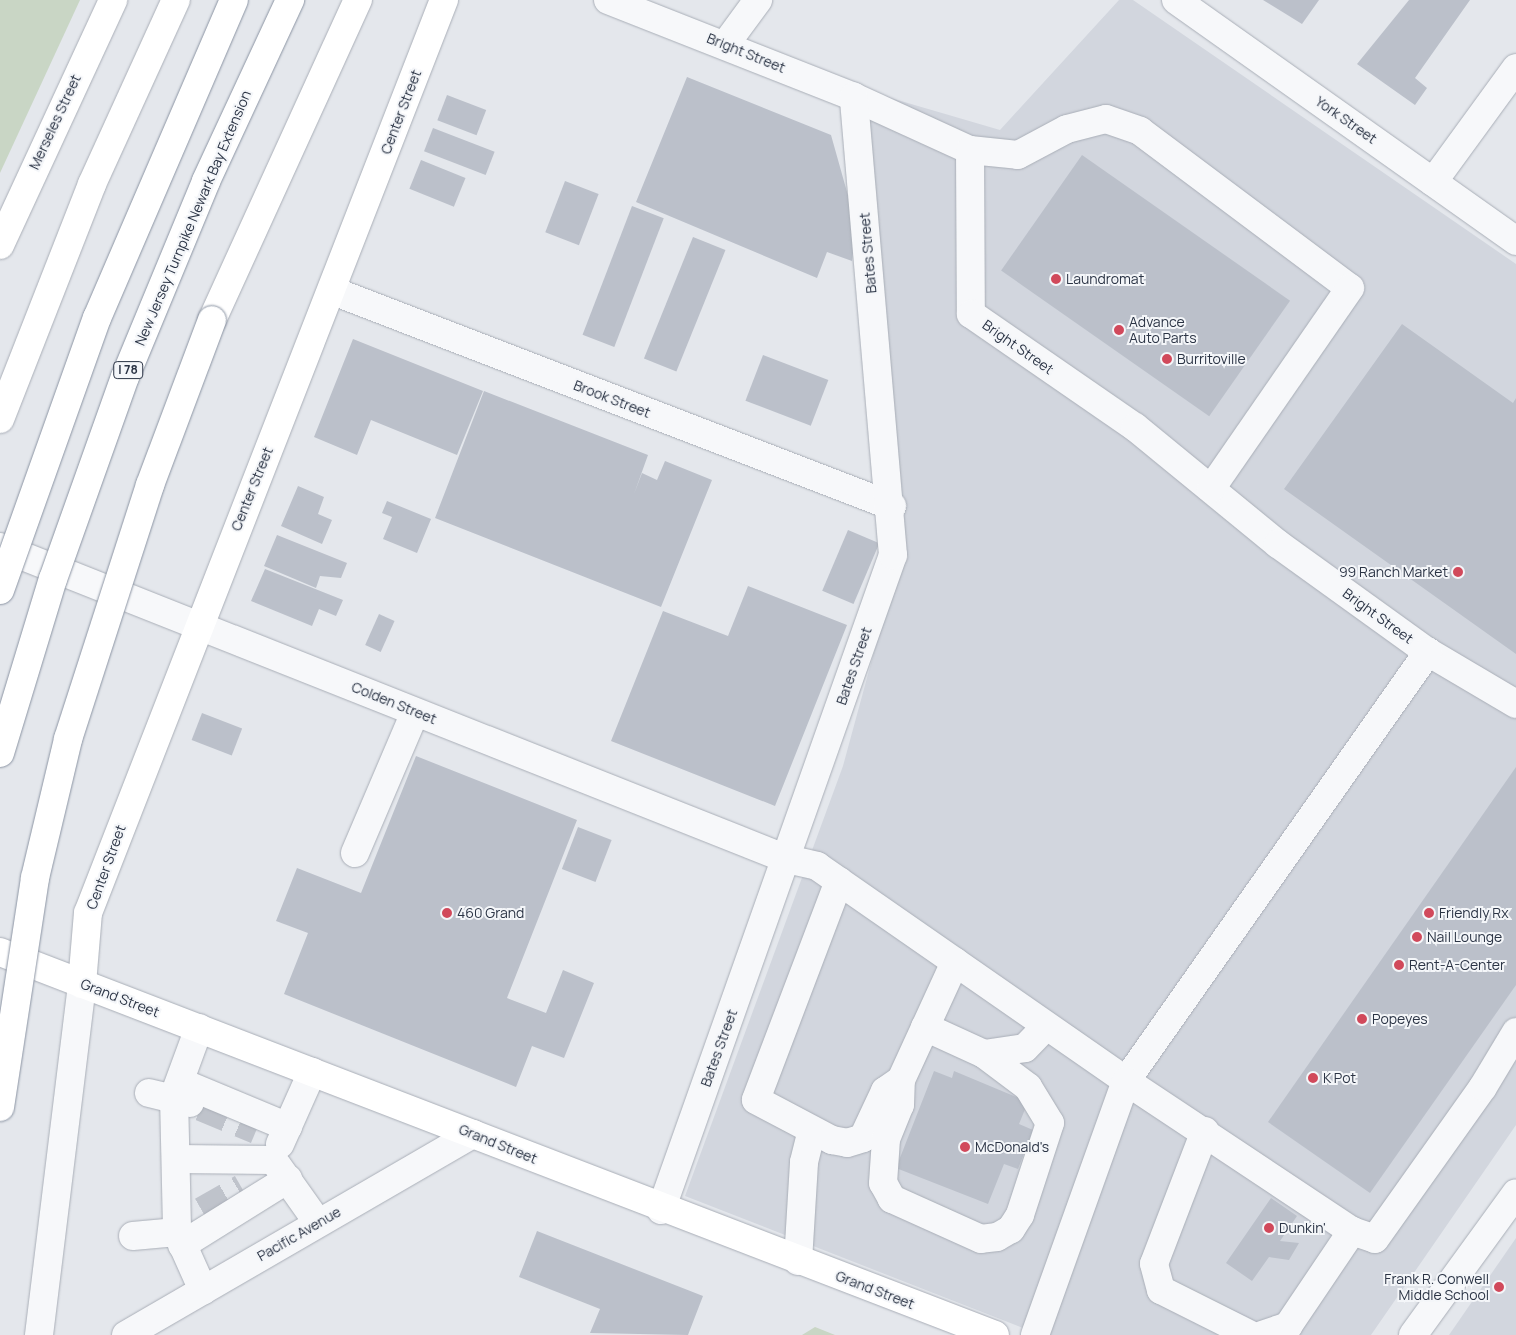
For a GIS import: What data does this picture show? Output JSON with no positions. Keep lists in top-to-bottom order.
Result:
{
  "streets": {
    "main road": [
      "Center Street",
      "Merseles Street",
      "New Jersey Turnpike Newark Bay Extension",
      "I 78",
      "Grand Street"
    ],
    "street": [
      "Bright Street",
      "York Street",
      "Bates Street",
      "Brook Street",
      "Colden Street",
      "Pacific Avenue"
    ]
  },
  "crossings": [
    ["Bright Street", "Bates Street"],
    ["Center Street", "Brook Street"],
    ["Center Street", "Colden Street"],
    ["Center Street", "Grand Street"],
    ["Bates Street", "Brook Street"],
    ["Bates Street", "Colden Street"],
    ["Bates Street", "Grand Street"],
    ["Grand Street", "Pacific Avenue"]
  ],
  "places": [
    "Laundromat",
    "Advance Auto Parts",
    "Burritoville",
    "99 Ranch Market",
    "460 Grand",
    "Friendly Rx",
    "Nail Lounge",
    "Rent-A-Center",
    "Popeyes",
    "K Pot",
    "McDonald's",
    "Dunkin'",
    "Frank R. Conwell Middle School"
  ]
}
